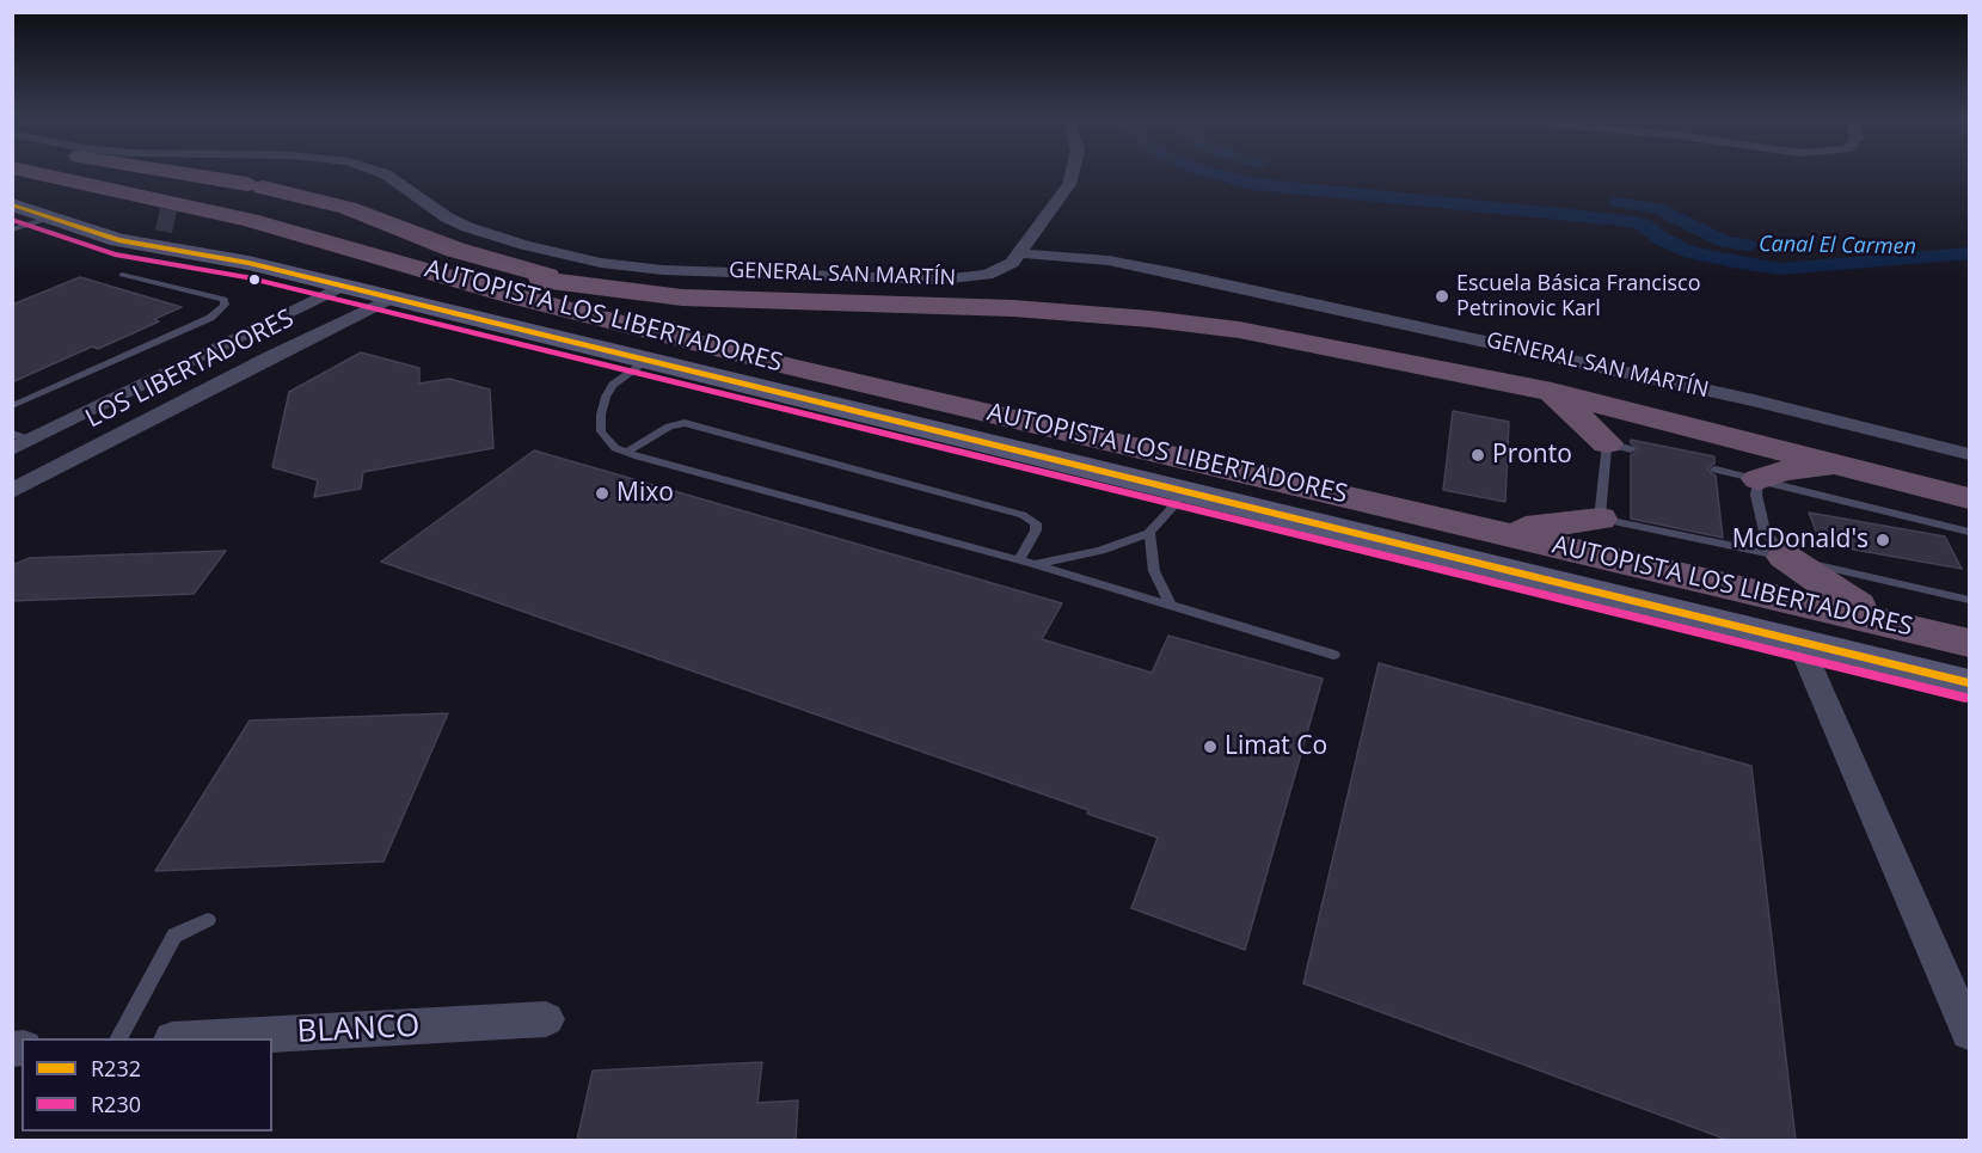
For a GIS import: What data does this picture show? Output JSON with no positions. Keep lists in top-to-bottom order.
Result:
{
  "streets": {
    "highway": ["AUTOPISTA LOS LIBERTADORES"],
    "street": ["GENERAL SAN MARTÍN", "LOS LIBERTADORES", "BLANCO"]
  },
  "water": ["Canal El Carmen"],
  "places": [
    "Escuela Básica Francisco Petrinovic Karl",
    "Pronto",
    "Mixo",
    "McDonald's",
    "Limat Co"
  ],
  "lines": ["transit line R232", "transit line R230"],
  "legend": ["R232", "R230"]
}
